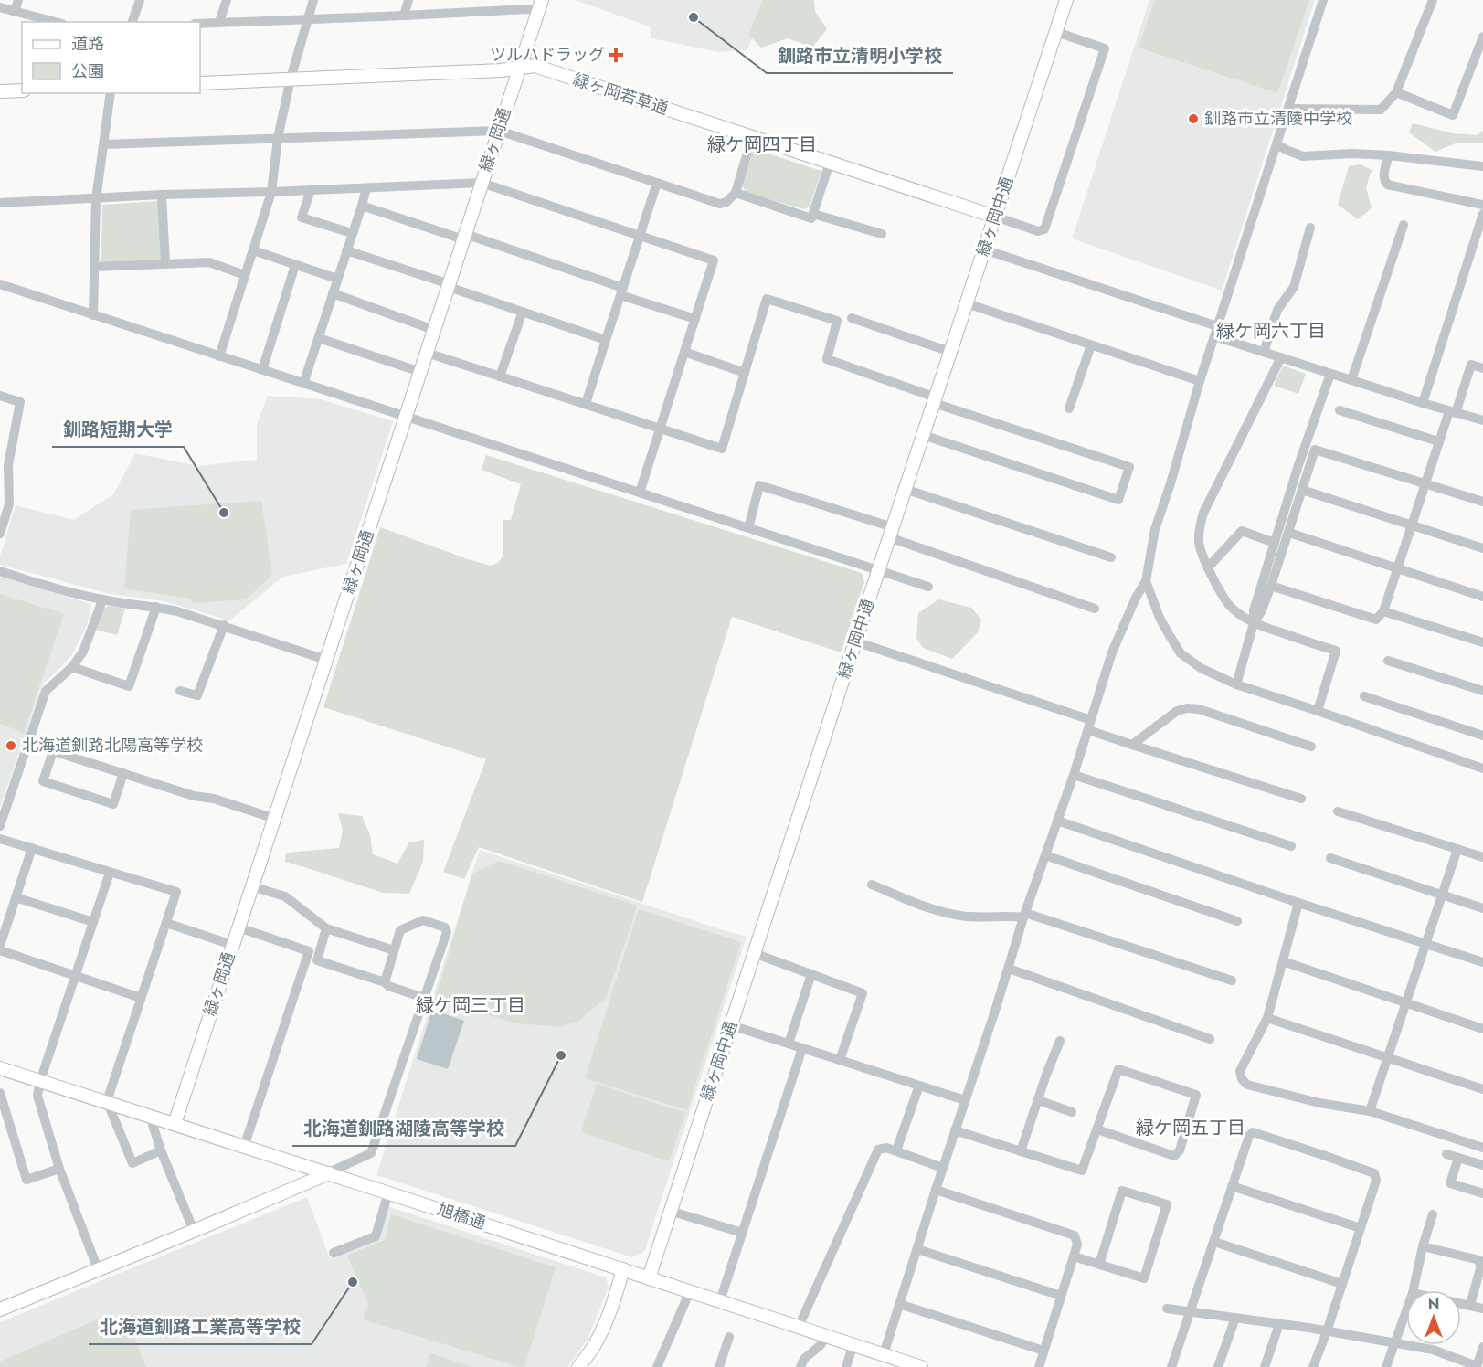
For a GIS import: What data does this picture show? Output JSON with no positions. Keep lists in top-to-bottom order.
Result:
{
  "streets": {
    "street": [
      "緑ヶ岡若草通",
      "緑ヶ岡通",
      "緑ヶ岡中通",
      "旭橋通"
    ]
  },
  "crossings": [
    ["緑ヶ岡若草通", "緑ヶ岡通"],
    ["緑ヶ岡若草通", "緑ヶ岡中通"],
    ["緑ヶ岡通", "旭橋通"],
    ["緑ヶ岡中通", "旭橋通"]
  ],
  "districts": [
    "緑ケ岡四丁目",
    "緑ケ岡六丁目",
    "緑ケ岡三丁目",
    "緑ケ岡五丁目"
  ],
  "places": {
    "other": [
      "釧路市立清明小学校",
      "釧路市立清陵中学校",
      "釧路短期大学",
      "北海道釧路北陽高等学校",
      "北海道釧路湖陵高等学校",
      "北海道釧路工業高等学校"
    ],
    "health": ["ツルハドラッグ"]
  },
  "legend": ["道路", "公園"],
  "north": "top"
}
